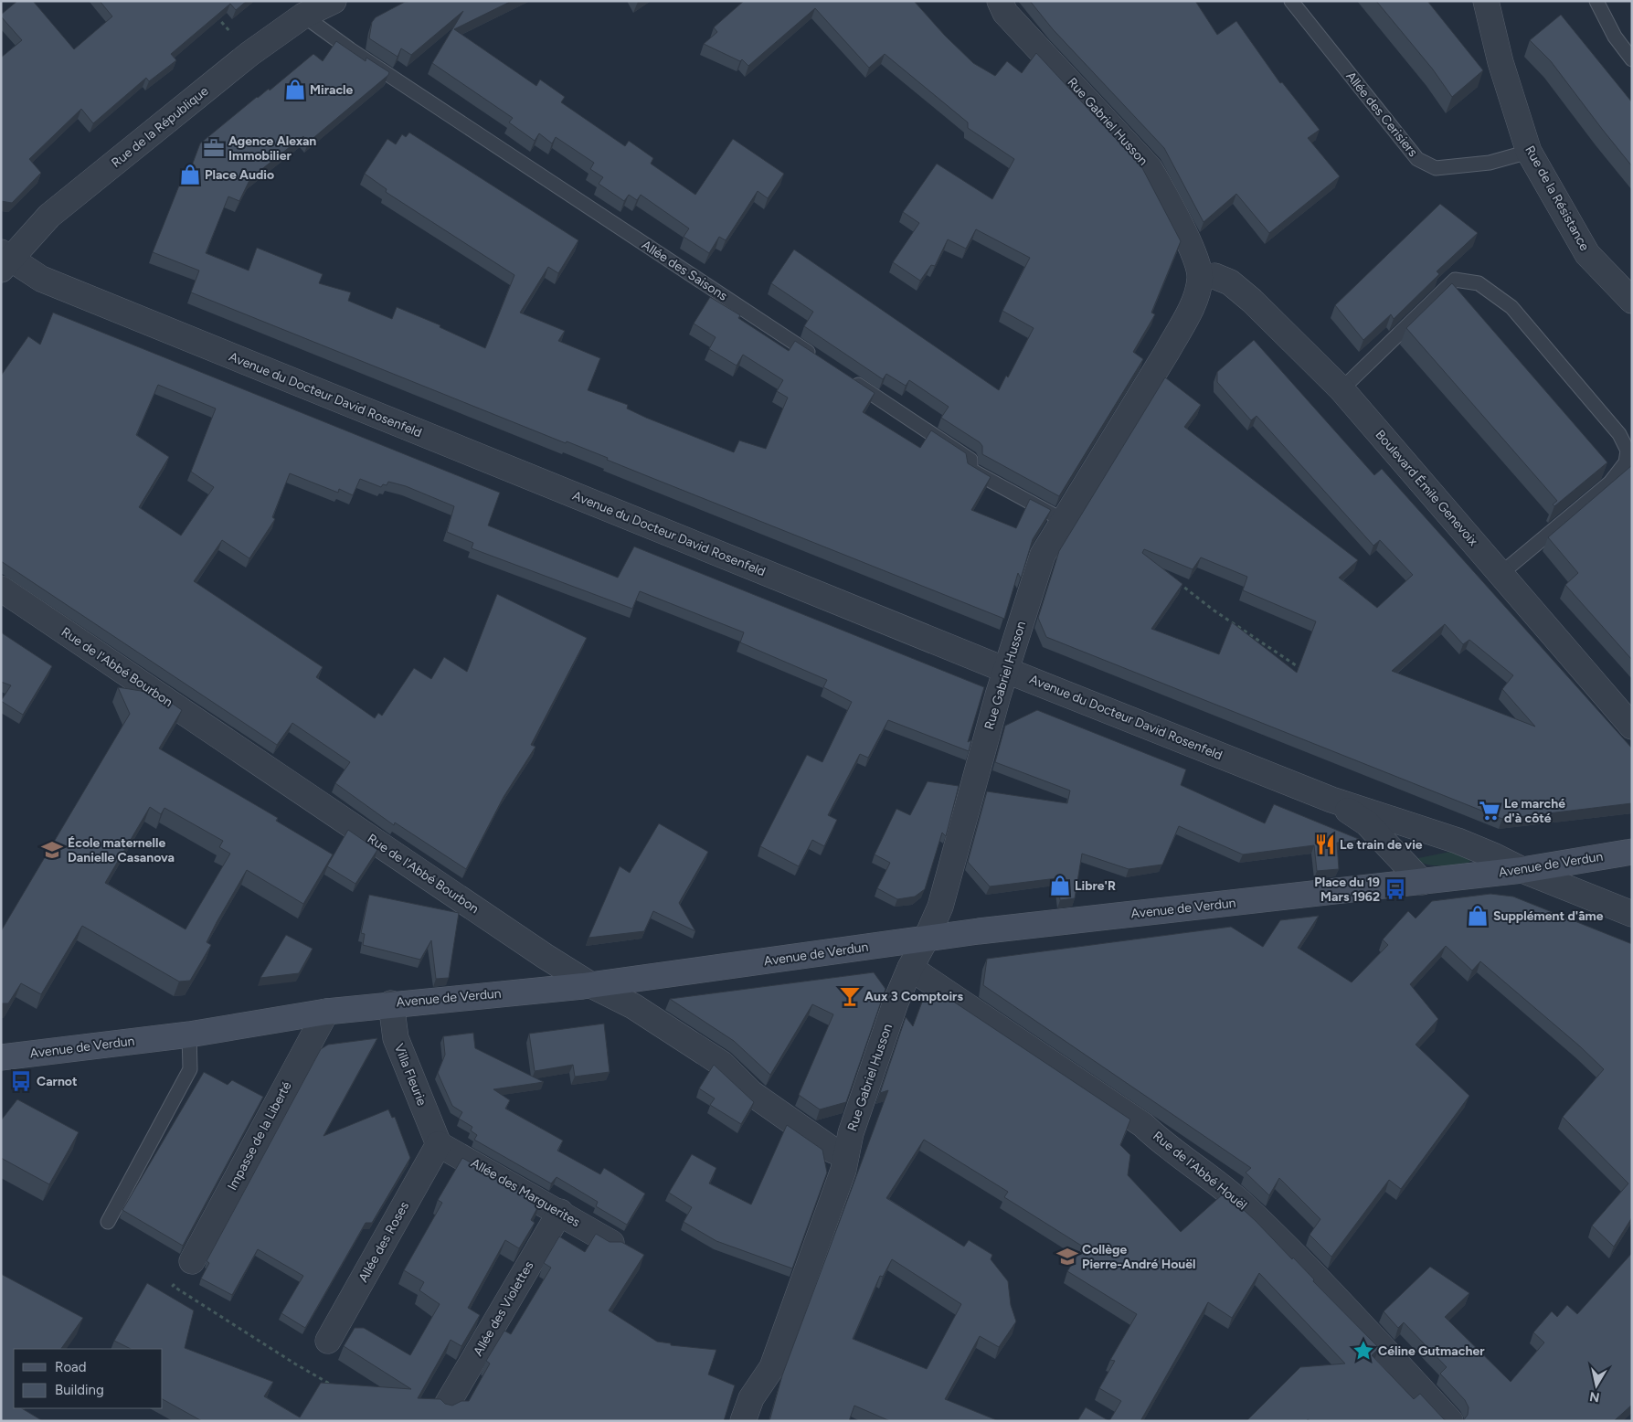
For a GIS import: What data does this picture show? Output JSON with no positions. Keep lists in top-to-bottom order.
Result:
{
  "streets": {
    "street": [
      "Rue Gabriel Husson",
      "Rue de la République",
      "Rue de la Résistance",
      "Avenue du Docteur David Rosenfeld",
      "Boulevard Émile Genevoix",
      "Rue de l'Abbé Bourbon",
      "Avenue de Verdun",
      "Villa Fleurie",
      "Impasse de la Liberté",
      "Rue de l'Abbé Houël",
      "Allée des Marguerites",
      "Allée des Roses",
      "Allée des Violettes"
    ],
    "lane": ["Allée des Cerisiers", "Allée des Saisons"]
  },
  "crossings": [
    ["Allée des Cerisiers", "Rue de la Résistance"],
    ["Rue Gabriel Husson", "Avenue du Docteur David Rosenfeld"],
    ["Rue Gabriel Husson", "Boulevard Émile Genevoix"],
    ["Rue Gabriel Husson", "Rue de l'Abbé Bourbon"],
    ["Rue Gabriel Husson", "Avenue de Verdun"],
    ["Rue Gabriel Husson", "Rue de l'Abbé Houël"],
    ["Rue de la République", "Allée des Saisons"],
    ["Rue de la République", "Avenue du Docteur David Rosenfeld"],
    ["Avenue du Docteur David Rosenfeld", "Avenue de Verdun"],
    ["Rue de l'Abbé Bourbon", "Avenue de Verdun"],
    ["Avenue de Verdun", "Villa Fleurie"],
    ["Avenue de Verdun", "Impasse de la Liberté"],
    ["Villa Fleurie", "Allée des Marguerites"],
    ["Villa Fleurie", "Allée des Roses"],
    ["Allée des Marguerites", "Allée des Roses"],
    ["Allée des Marguerites", "Allée des Violettes"]
  ],
  "places": {
    "shop": [
      "Miracle",
      "Place Audio",
      "Libre'R",
      "Supplément d'âme"
    ],
    "office": ["Agence Alexan Immobilier"],
    "supermarket": ["Le marché d'à côté"],
    "restaurant": ["Le train de vie"],
    "school or university": ["École maternelle Danielle Casanova", "Collège Pierre-André Houël"],
    "bus stop": ["Place du 19 Mars 1962", "Carnot"],
    "bar": ["Aux 3 Comptoirs"],
    "place": ["Céline Gutmacher"]
  },
  "legend": ["Road", "Building"],
  "north": "bottom"
}
